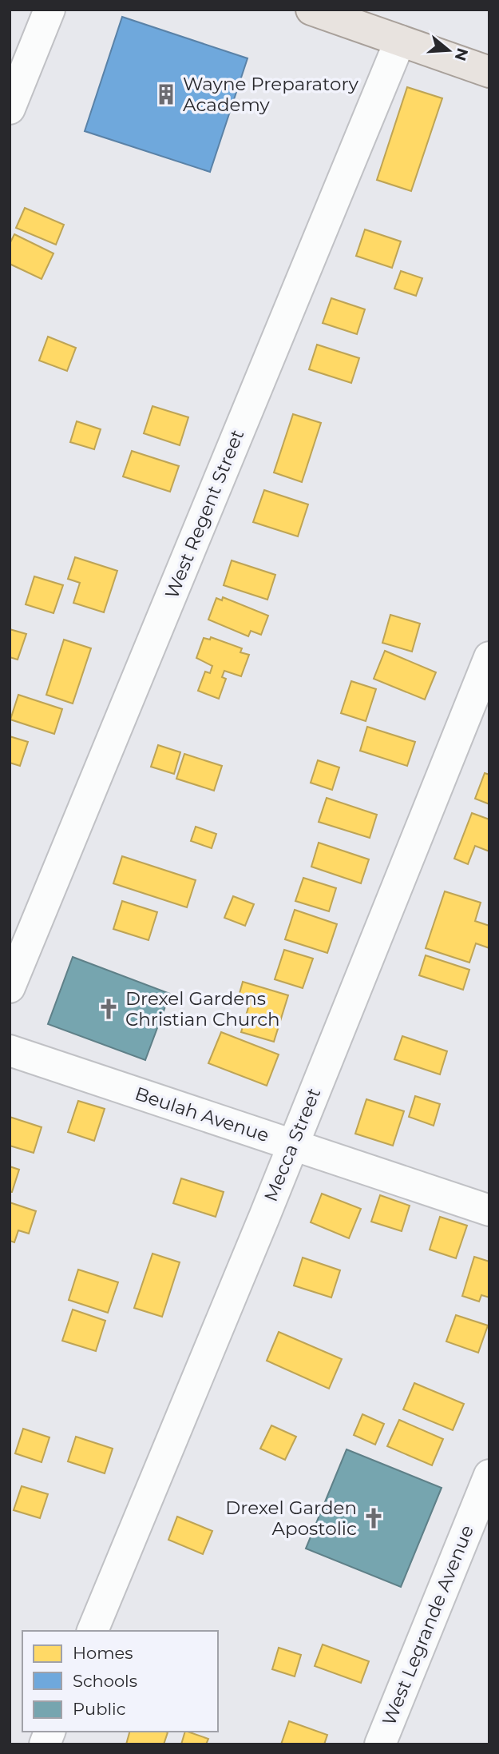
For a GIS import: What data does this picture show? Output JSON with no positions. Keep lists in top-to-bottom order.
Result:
{
  "streets": {
    "street": [
      "West Regent Street",
      "Beulah Avenue",
      "Mecca Street",
      "West Legrande Avenue"
    ]
  },
  "crossings": [
    ["Beulah Avenue", "Mecca Street"]
  ],
  "places": {
    "building": ["Wayne Preparatory Academy"],
    "church": ["Drexel Gardens Christian Church", "Drexel Garden Apostolic"]
  },
  "legend": ["Homes", "Schools", "Public"],
  "north": "right"
}
